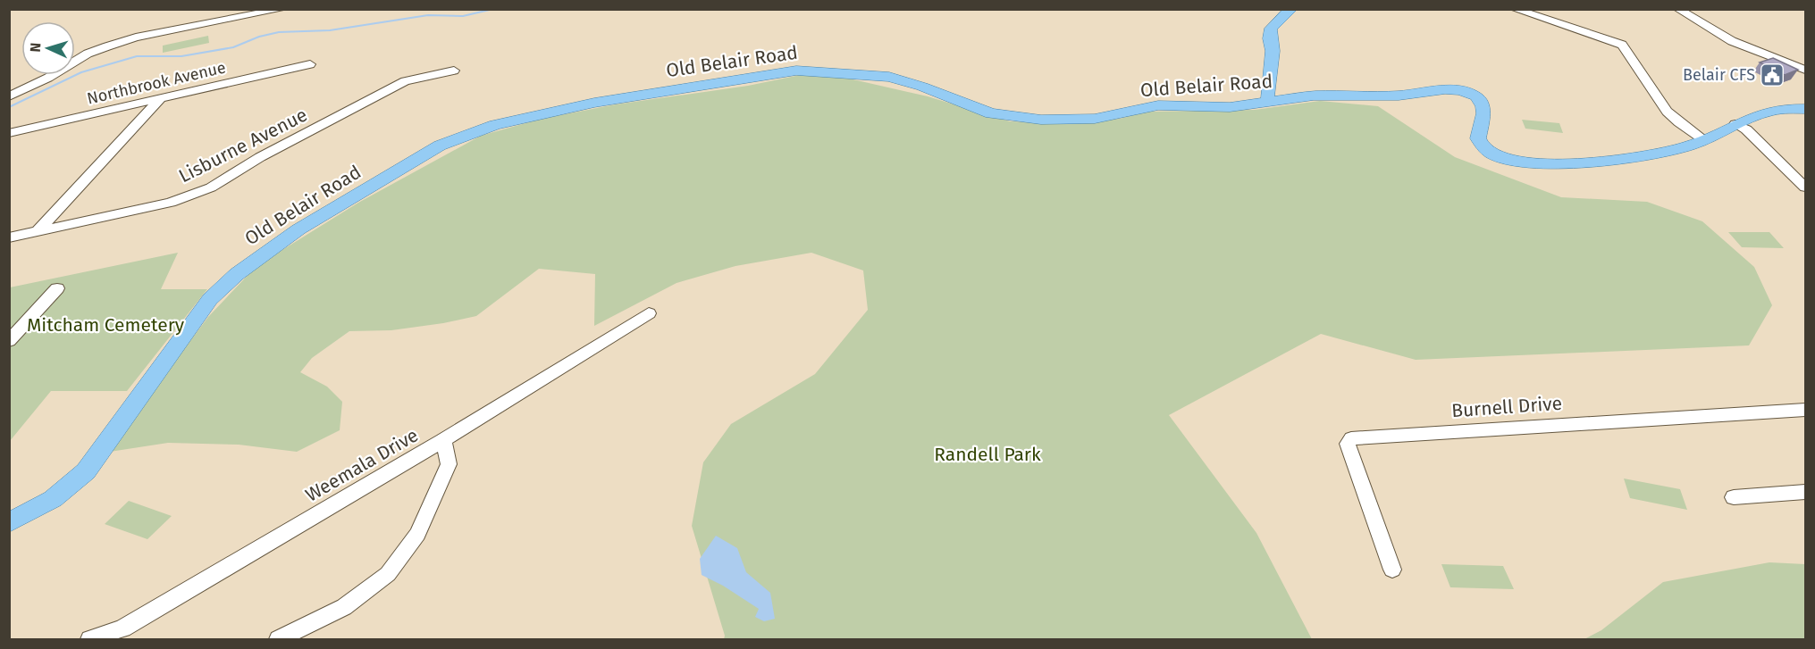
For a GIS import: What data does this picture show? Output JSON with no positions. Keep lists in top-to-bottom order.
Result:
{
  "streets": {
    "main road": ["Old Belair Road"],
    "street": [
      "Northbrook Avenue",
      "Lisburne Avenue",
      "Burnell Drive",
      "Weemala Drive"
    ]
  },
  "parks": ["Mitcham Cemetery", "Randell Park"],
  "places": {
    "public building": ["Belair CFS"]
  },
  "north": "left"
}
